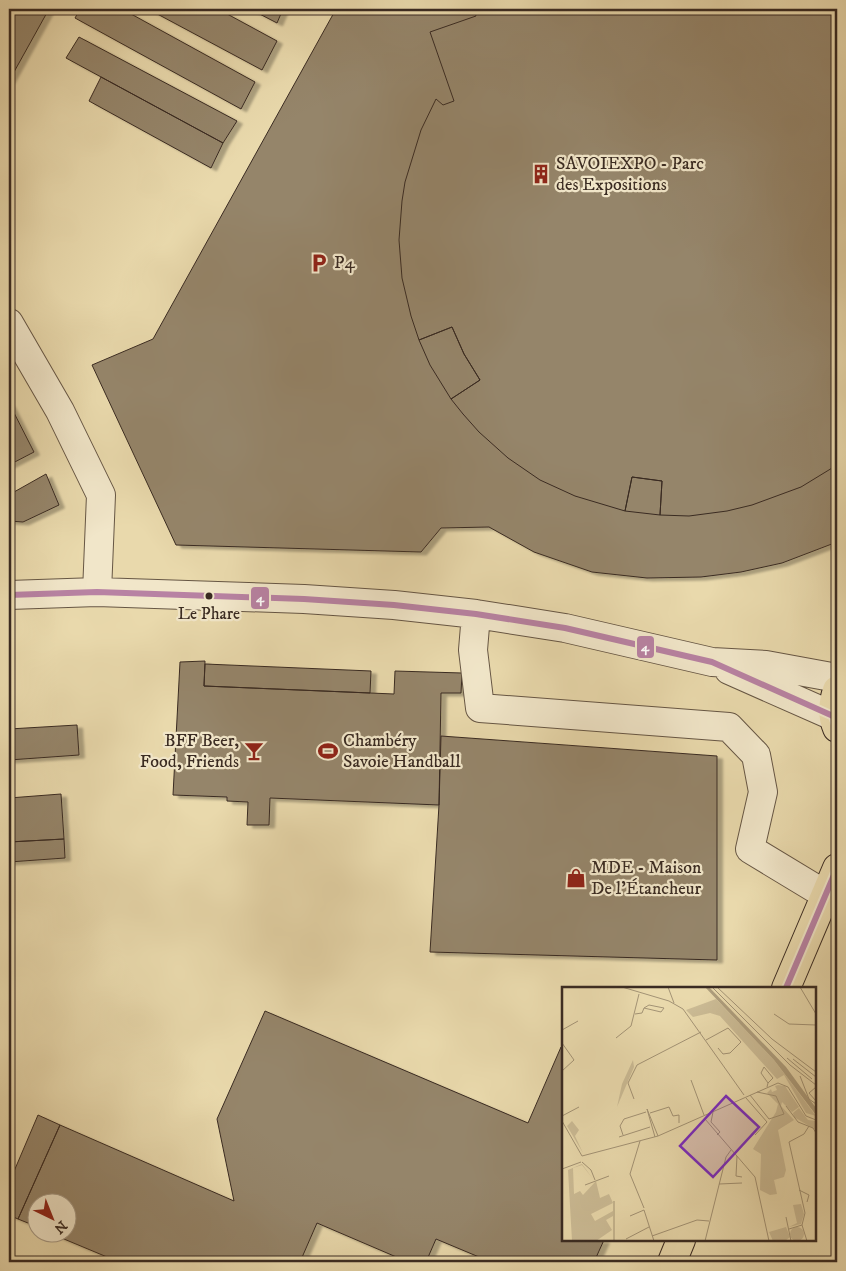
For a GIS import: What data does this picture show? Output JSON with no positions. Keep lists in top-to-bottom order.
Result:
{
  "places": {
    "building": ["SAVOIEXPO - Parc des Expositions"],
    "parking": ["P4"],
    "other": ["Le Phare"],
    "bar": ["BFF Beer, Food, Friends"],
    "sports": ["Chambéry Savoie Handball"],
    "shop": ["MDE - Maison De l'Étancheur"]
  },
  "lines": ["transit line 4"],
  "north": "bottom right"
}
